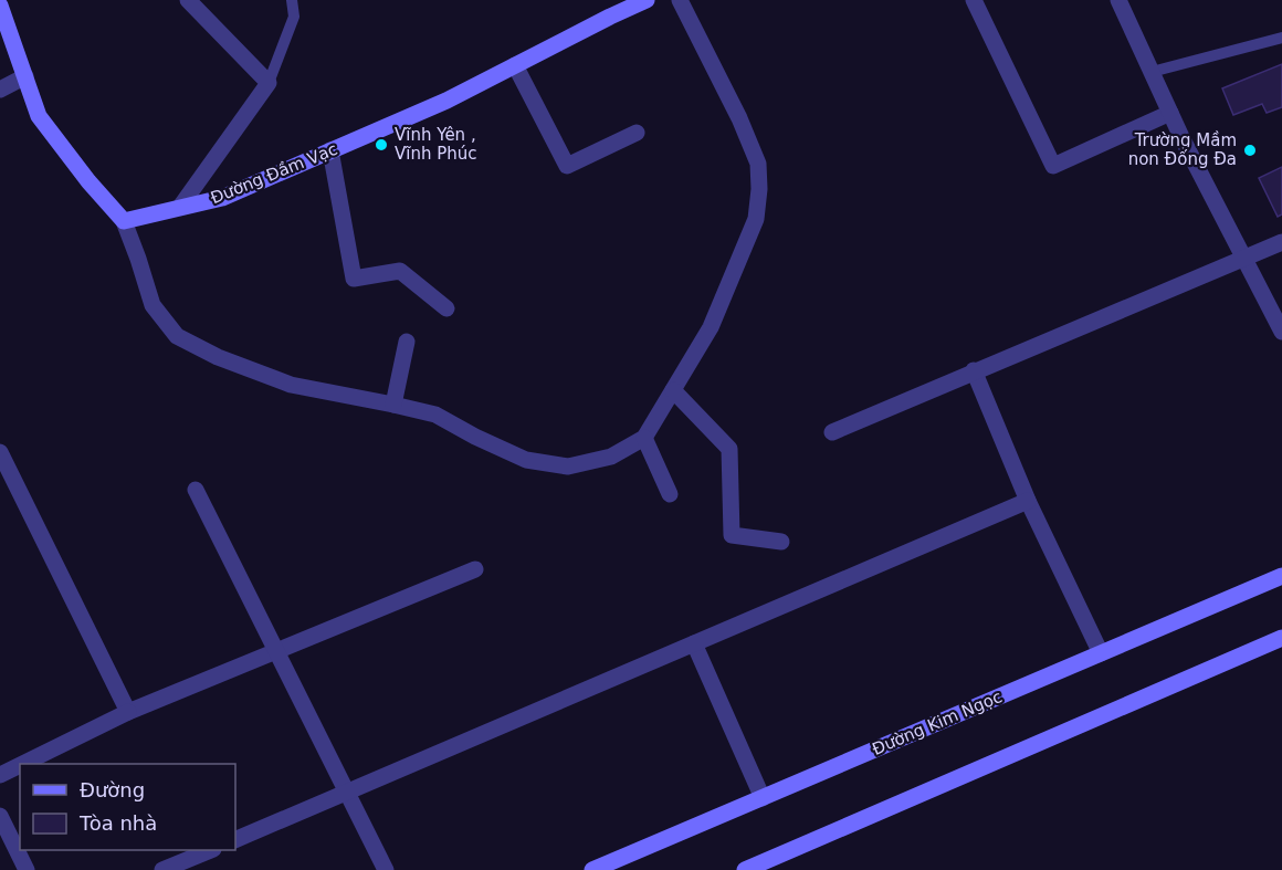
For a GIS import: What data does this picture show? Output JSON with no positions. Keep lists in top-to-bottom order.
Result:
{
  "streets": {
    "main road": ["Đường Đầm Vạc", "Đường Kim Ngọc"]
  },
  "places": ["Vĩnh Yên , Vĩnh Phúc", "Trường Mầm non Đống Đa"],
  "legend": ["Đường", "Tòa nhà"]
}
